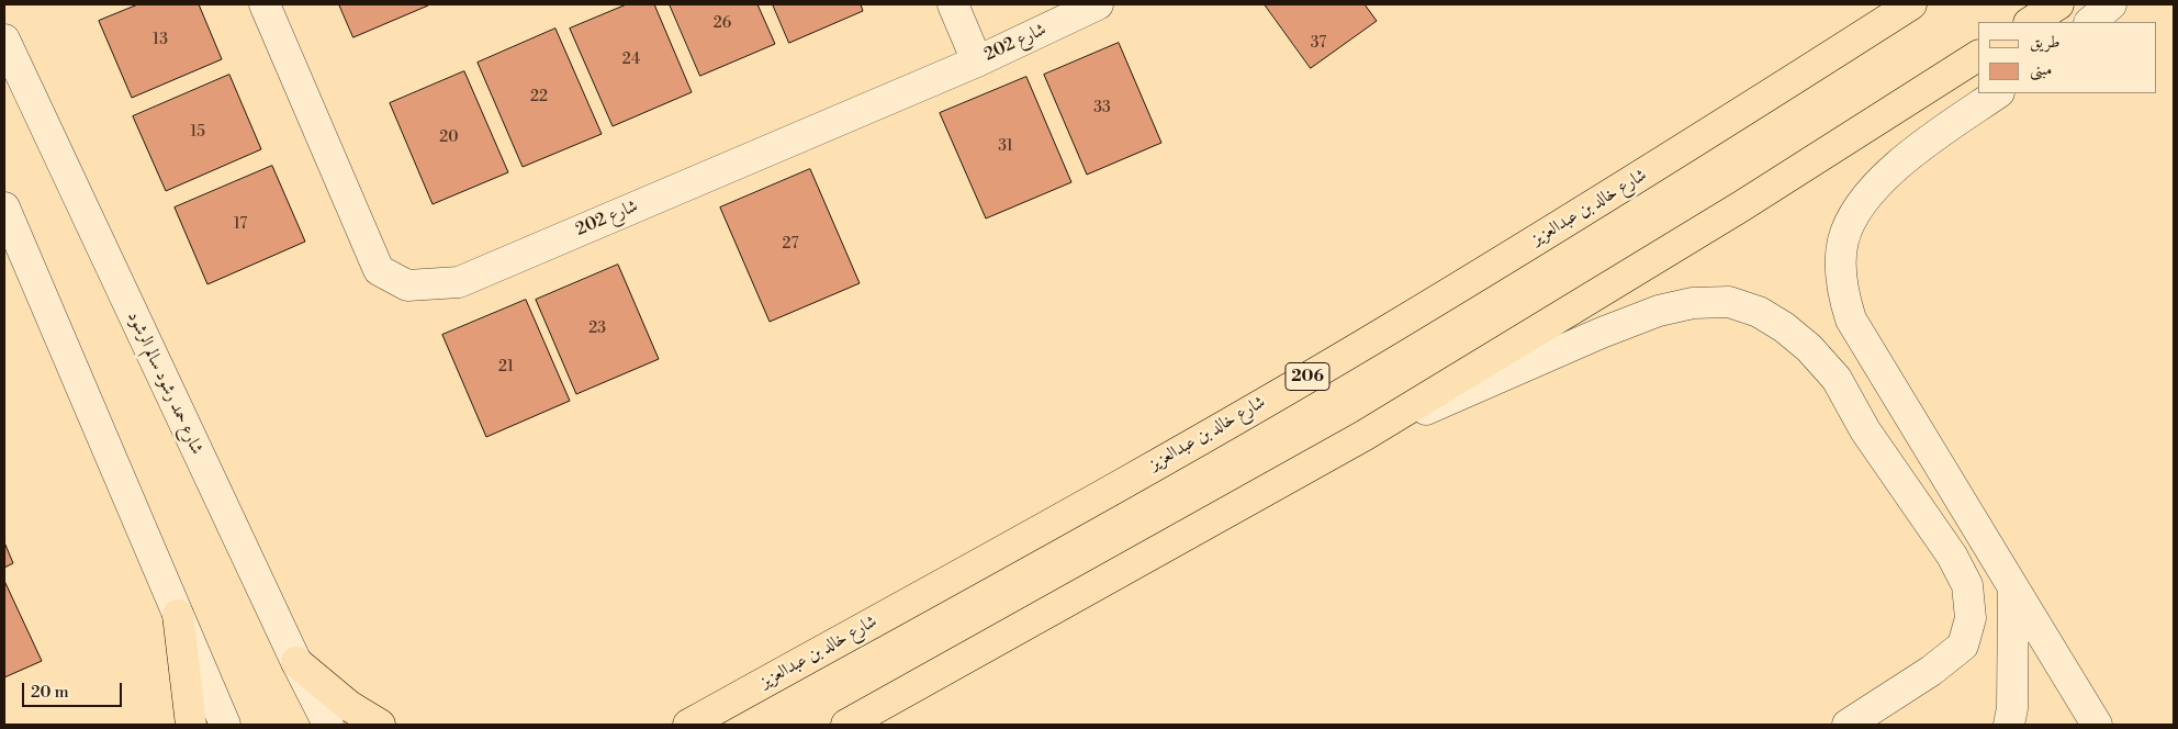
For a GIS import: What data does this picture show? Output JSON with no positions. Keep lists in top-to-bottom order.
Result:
{
  "streets": {
    "main road": ["شارع خالد بن عبدالعزيز", "206"],
    "street": ["شارع 202", "شارع حمد رشود سالم الرشود"]
  },
  "house_numbers": [
    "26",
    "13",
    "37",
    "24",
    "22",
    "33",
    "15",
    "20",
    "31",
    "17",
    "27",
    "23",
    "21"
  ],
  "legend": ["طريق", "مبنى"],
  "scale_bar": "20 m"
}
